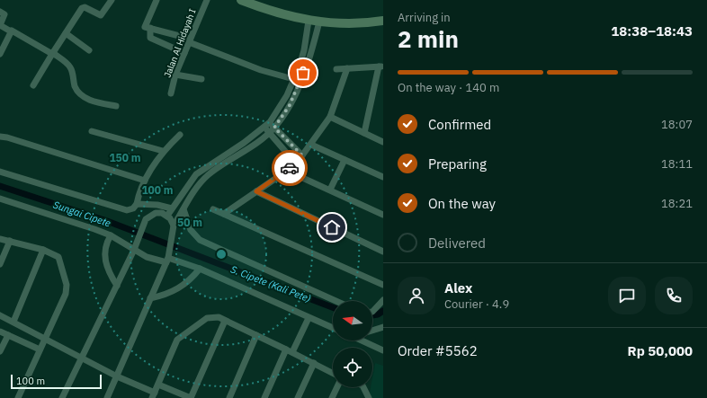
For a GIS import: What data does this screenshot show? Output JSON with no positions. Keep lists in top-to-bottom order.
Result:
{
  "streets": {
    "street": ["Jalan Al Hidayah I"]
  },
  "water": ["Sungai Cipete", "S. Cipete (Kali Pete)"],
  "scale_bar": "100 m",
  "north": "left",
  "page": {
    "heading": ["2 min", "Arriving in", "18:38–18:43"],
    "panel": [
      "Alex",
      "Courier · 4.9",
      "Order #5562",
      "Rp 50,000"
    ],
    "bar": "On the way · 140 m",
    "list": [
      ["Confirmed", "18:07"],
      ["Preparing", "18:11"],
      ["On the way", "18:21"],
      "Delivered"
    ],
    "scale": "100 m"
  },
  "rings": ["150 m", "100 m", "50 m"]
}
